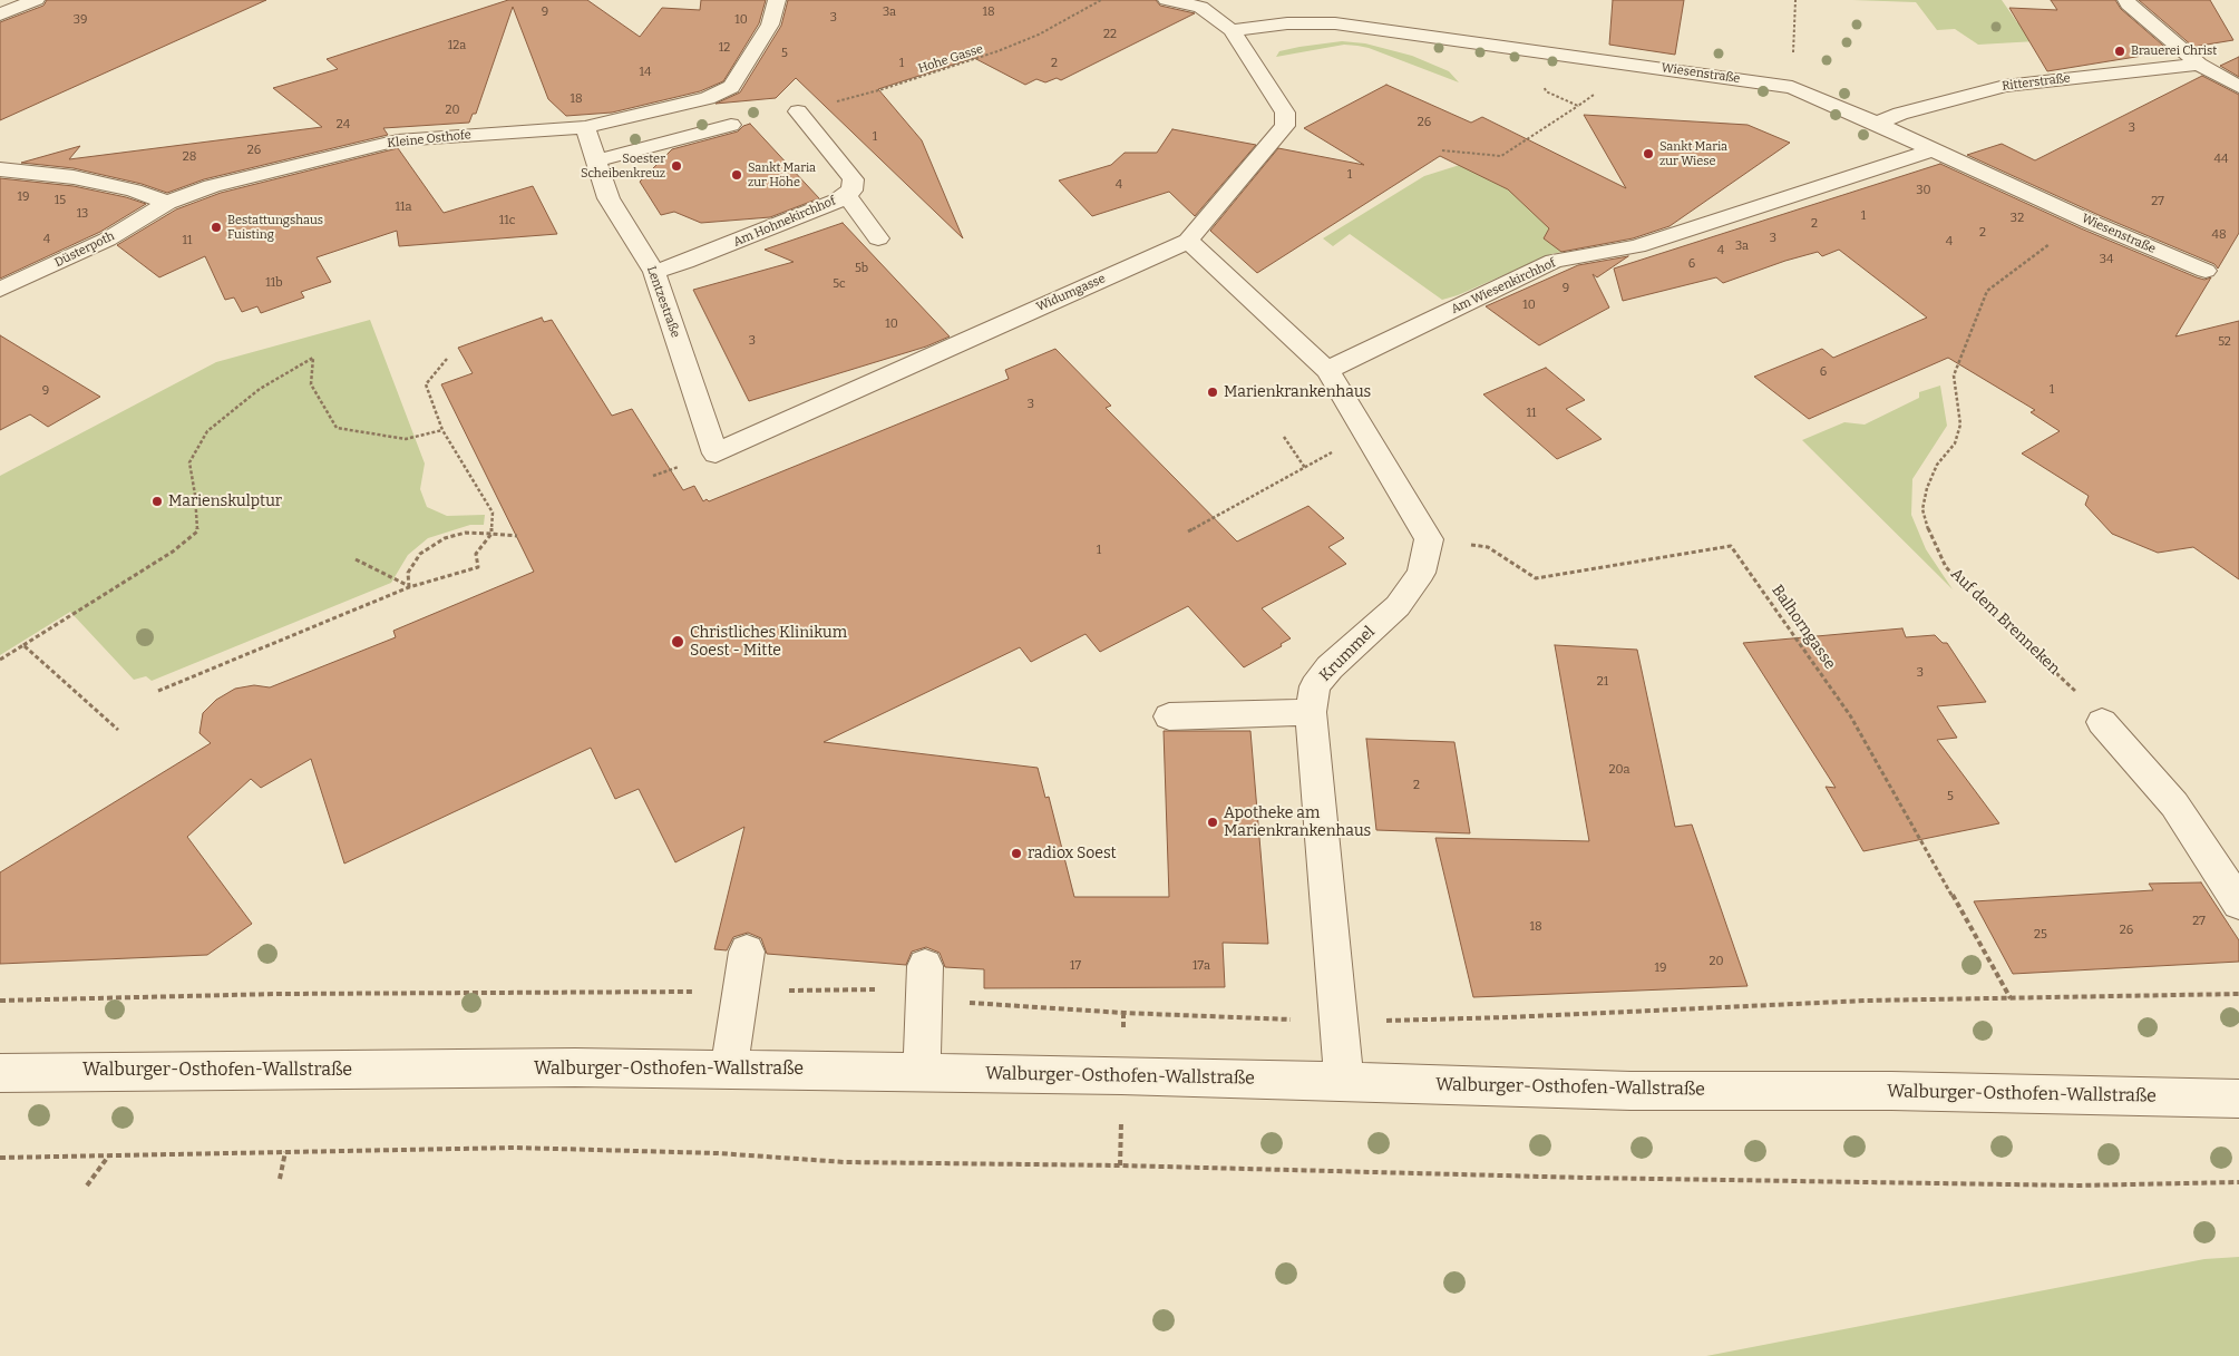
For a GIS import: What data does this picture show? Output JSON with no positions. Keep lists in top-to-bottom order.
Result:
{
  "streets": {
    "street": [
      "Wiesenstraße",
      "Ritterstraße",
      "Kleine Osthofe",
      "Am Hohnekirchhof",
      "Düsterpoth",
      "Am Wiesenkirchhof",
      "Widumgasse",
      "Lentzestraße",
      "Krummel",
      "Walburger-Osthofen-Wallstraße"
    ],
    "path": ["Hohe Gasse", "Auf dem Brenneken", "Balhorngasse"]
  },
  "crossings": [
    ["Hohe Gasse", "Am Hohnekirchhof"],
    ["Wiesenstraße", "Ritterstraße"],
    ["Wiesenstraße", "Am Wiesenkirchhof"],
    ["Wiesenstraße", "Widumgasse"],
    ["Wiesenstraße", "Auf dem Brenneken"],
    ["Kleine Osthofe", "Düsterpoth"],
    ["Kleine Osthofe", "Lentzestraße"],
    ["Am Hohnekirchhof", "Lentzestraße"],
    ["Widumgasse", "Lentzestraße"],
    ["Balhorngasse", "Krummel"],
    ["Krummel", "Walburger-Osthofen-Wallstraße"]
  ],
  "places": [
    "Brauerei Christ",
    "Sankt Maria zur Wiese",
    "Soester Scheibenkreuz",
    "Sankt Maria zur Höhe",
    "Bestattungshaus Fuisting",
    "Marienkrankenhaus",
    "Marienskulptur",
    "Christliches Klinikum Soest - Mitte",
    "Apotheke am Marienkrankenhaus",
    "radiox Soest"
  ],
  "house_numbers": [
    "9",
    "3a",
    "18",
    "3",
    "39",
    "10",
    "22",
    "12a",
    "12",
    "5",
    "1",
    "2",
    "14",
    "18",
    "20",
    "26",
    "24",
    "3",
    "1",
    "26",
    "28",
    "44",
    "1",
    "4",
    "30",
    "19",
    "15",
    "27",
    "11a",
    "13",
    "1",
    "32",
    "11c",
    "2",
    "2",
    "48",
    "3",
    "4",
    "11",
    "4",
    "3a",
    "4",
    "34",
    "6",
    "5b",
    "11b",
    "5c",
    "9",
    "10",
    "10",
    "3",
    "52",
    "6",
    "1",
    "9",
    "3",
    "11",
    "1",
    "3",
    "21",
    "20a",
    "2",
    "5",
    "27",
    "18",
    "26",
    "25",
    "20",
    "17",
    "17a",
    "19"
  ]
}
